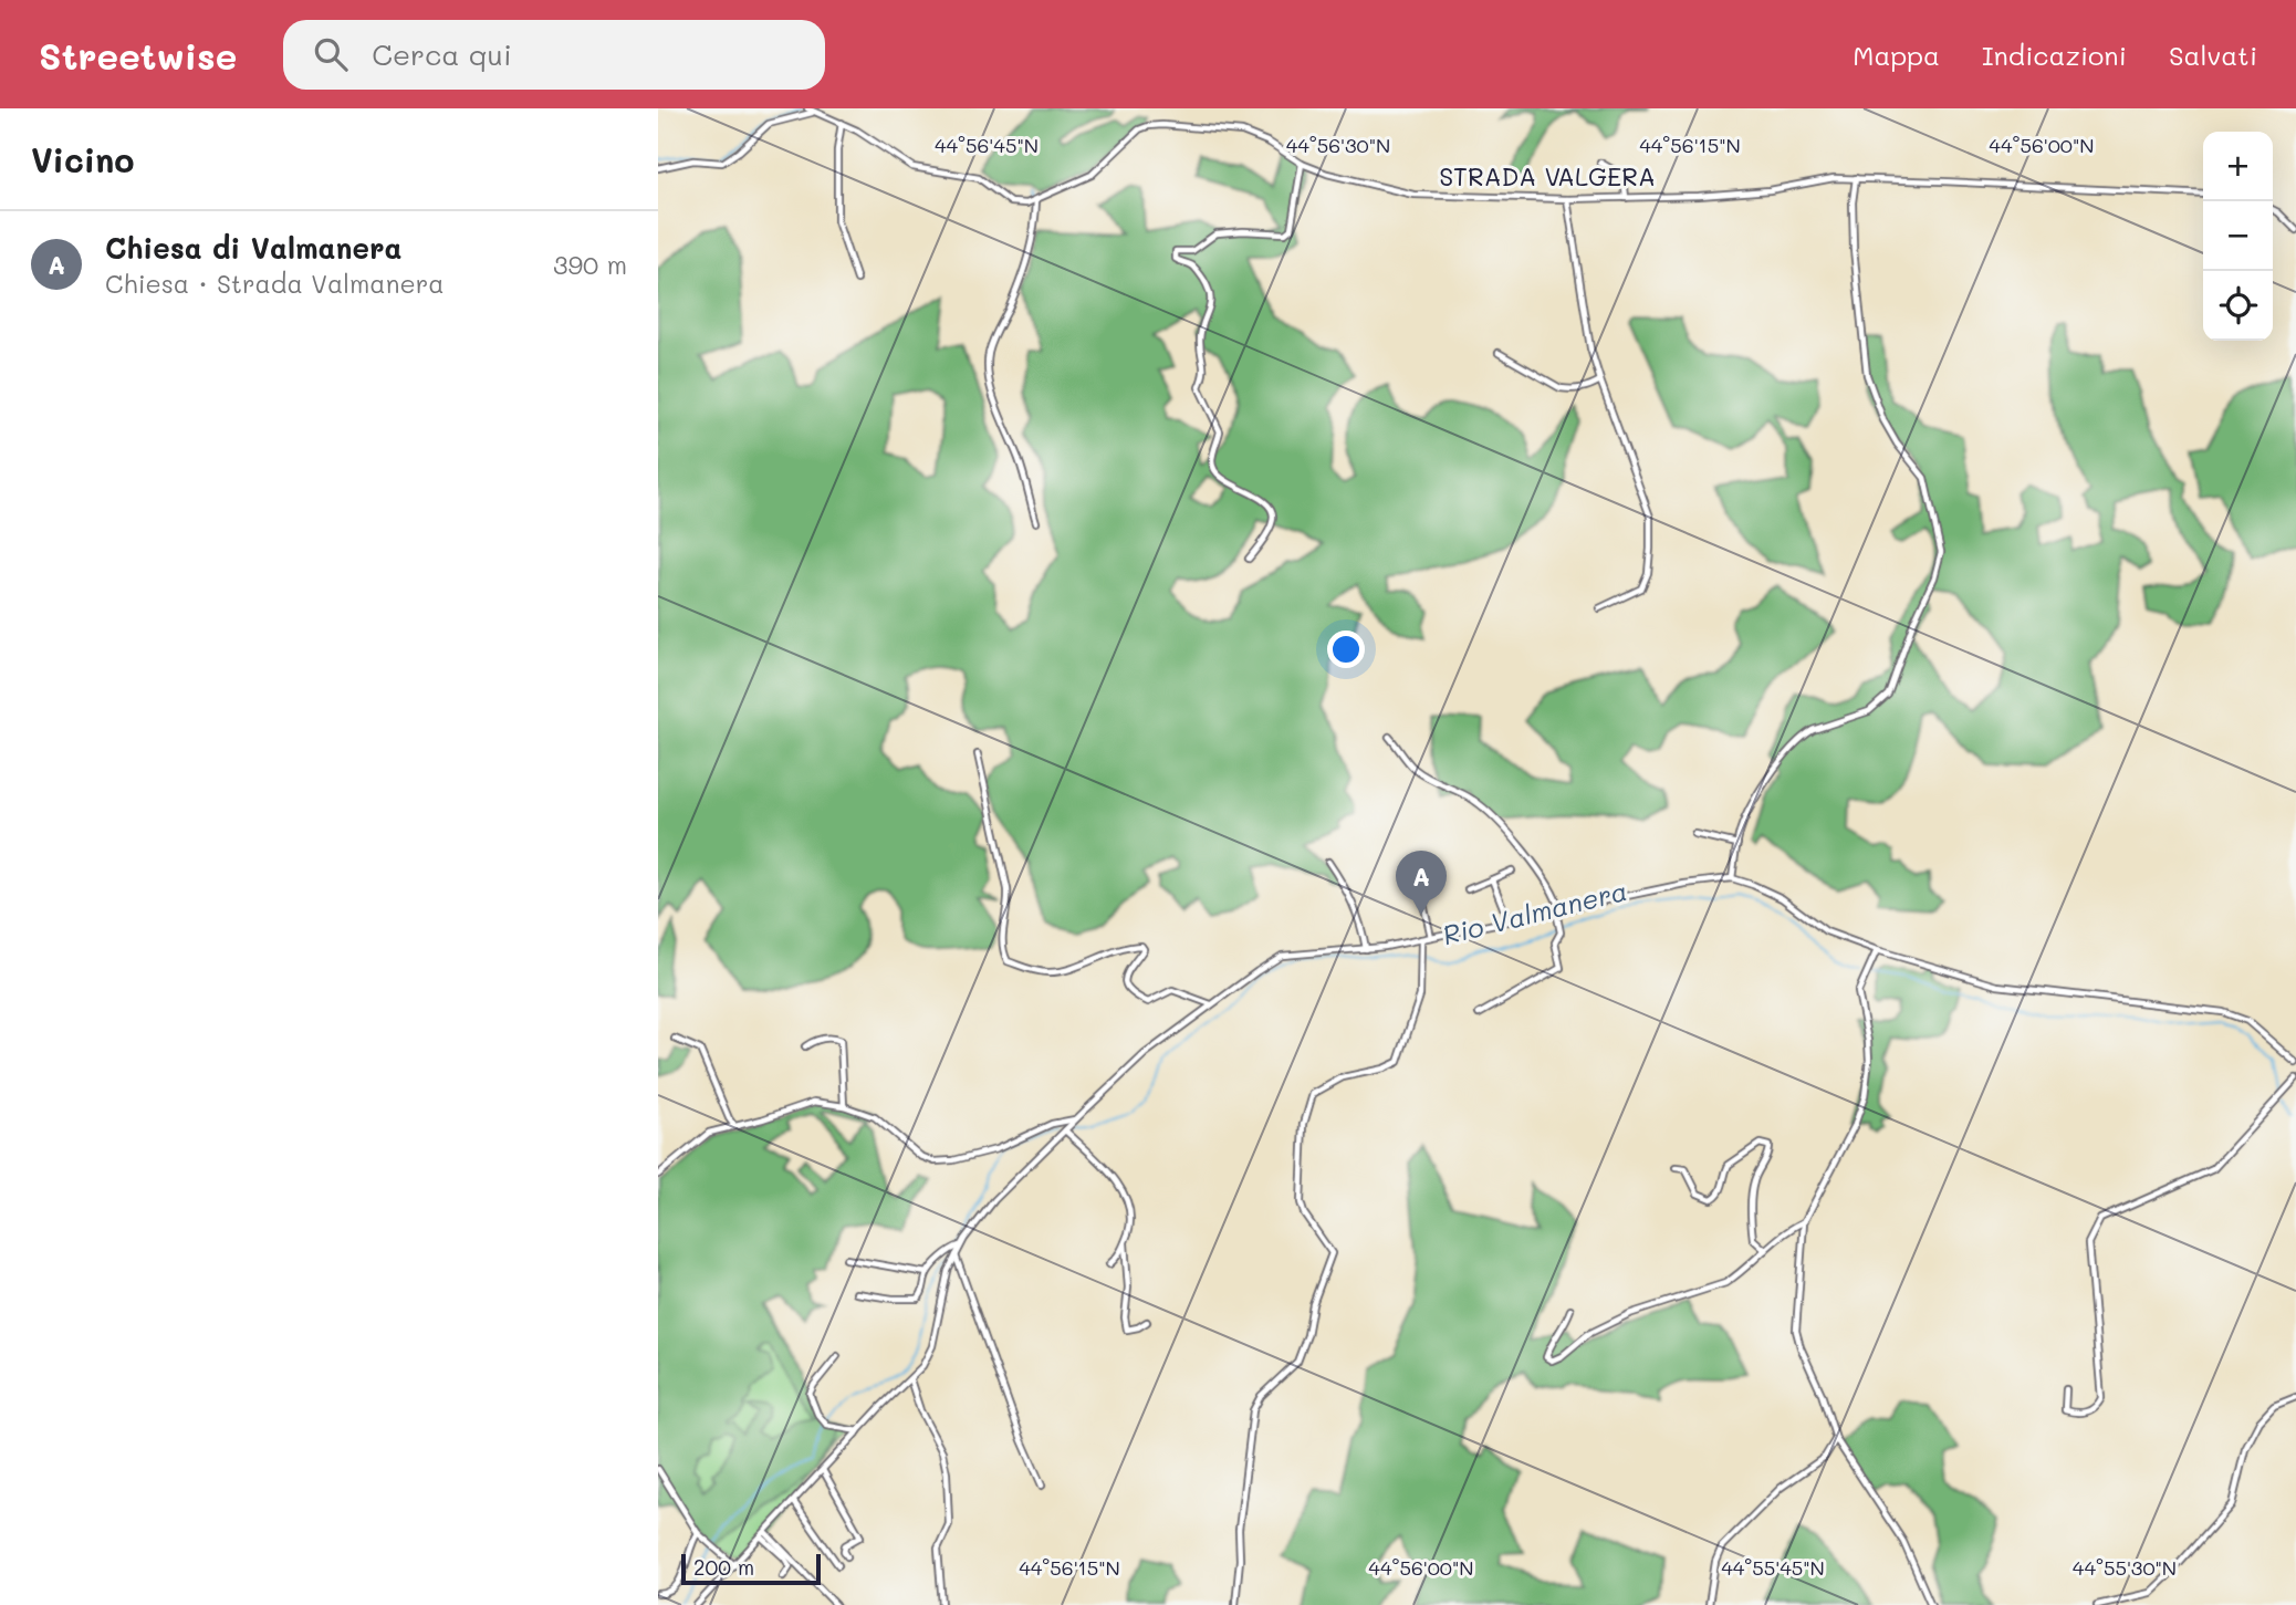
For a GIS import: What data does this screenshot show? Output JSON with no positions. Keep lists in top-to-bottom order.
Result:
{
  "streets": {
    "street": ["STRADA VALGERA"]
  },
  "water": ["Rio Valmanera"],
  "scale_bar": "200 m",
  "page": {
    "header": "Streetwise",
    "search": "Cerca qui",
    "nav": ["Mappa", "Indicazioni", "Salvati"],
    "heading": "Vicino",
    "map_buttons": ["+", "−"],
    "list": [
      {
        "mark": "A",
        "name": "Chiesa di Valmanera",
        "note": "Chiesa · Strada Valmanera",
        "value": "390 m"
      }
    ],
    "pins": "A",
    "scale": "200 m"
  },
  "coordinates": [
    "44°56'45\"N",
    "44°56'30\"N",
    "44°56'15\"N",
    "44°56'00\"N",
    "44°55'45\"N",
    "44°55'30\"N"
  ]
}
